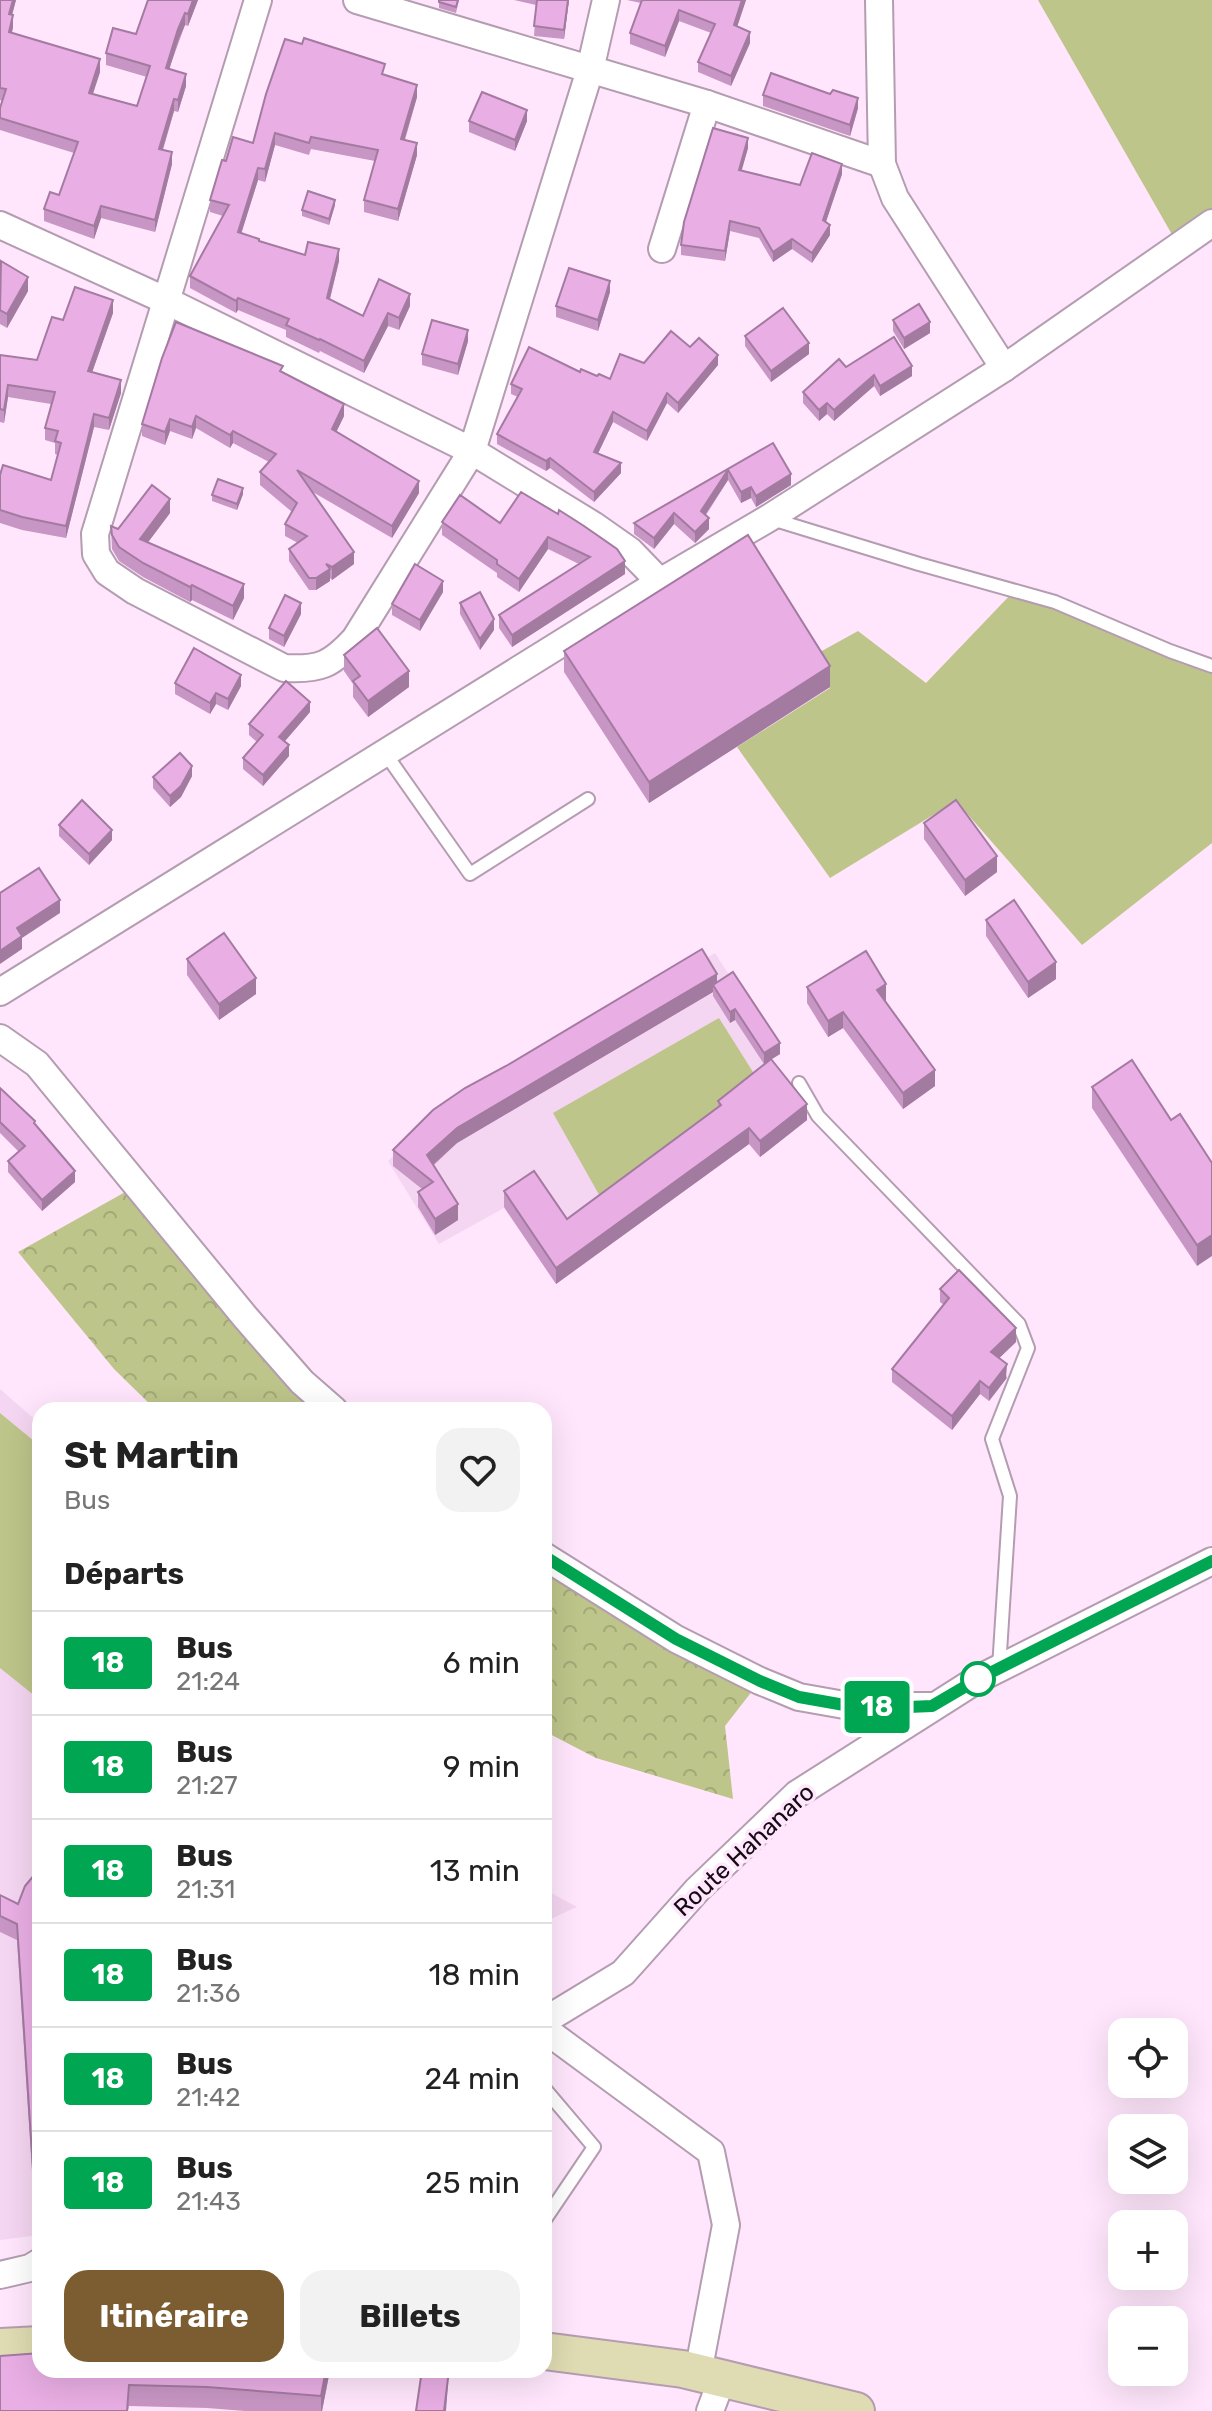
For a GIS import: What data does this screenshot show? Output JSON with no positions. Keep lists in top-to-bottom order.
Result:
{
  "streets": {
    "street": ["Route Hahanaro"]
  },
  "lines": ["bus line 18"],
  "page": {
    "on_map": "18",
    "heading": [
      ["St Martin", "Bus"],
      "Départs"
    ],
    "list": [
      {
        "mark": "18",
        "name": "Bus",
        "note": "21:24",
        "value": "6 min"
      },
      {
        "mark": "18",
        "name": "Bus",
        "note": "21:27",
        "value": "9 min"
      },
      {
        "mark": "18",
        "name": "Bus",
        "note": "21:31",
        "value": "13 min"
      },
      {
        "mark": "18",
        "name": "Bus",
        "note": "21:36",
        "value": "18 min"
      },
      {
        "mark": "18",
        "name": "Bus",
        "note": "21:42",
        "value": "24 min"
      },
      {
        "mark": "18",
        "name": "Bus",
        "note": "21:43",
        "value": "25 min"
      }
    ],
    "map_buttons": ["+", "−"],
    "buttons": ["Itinéraire", "Billets"]
  }
}
